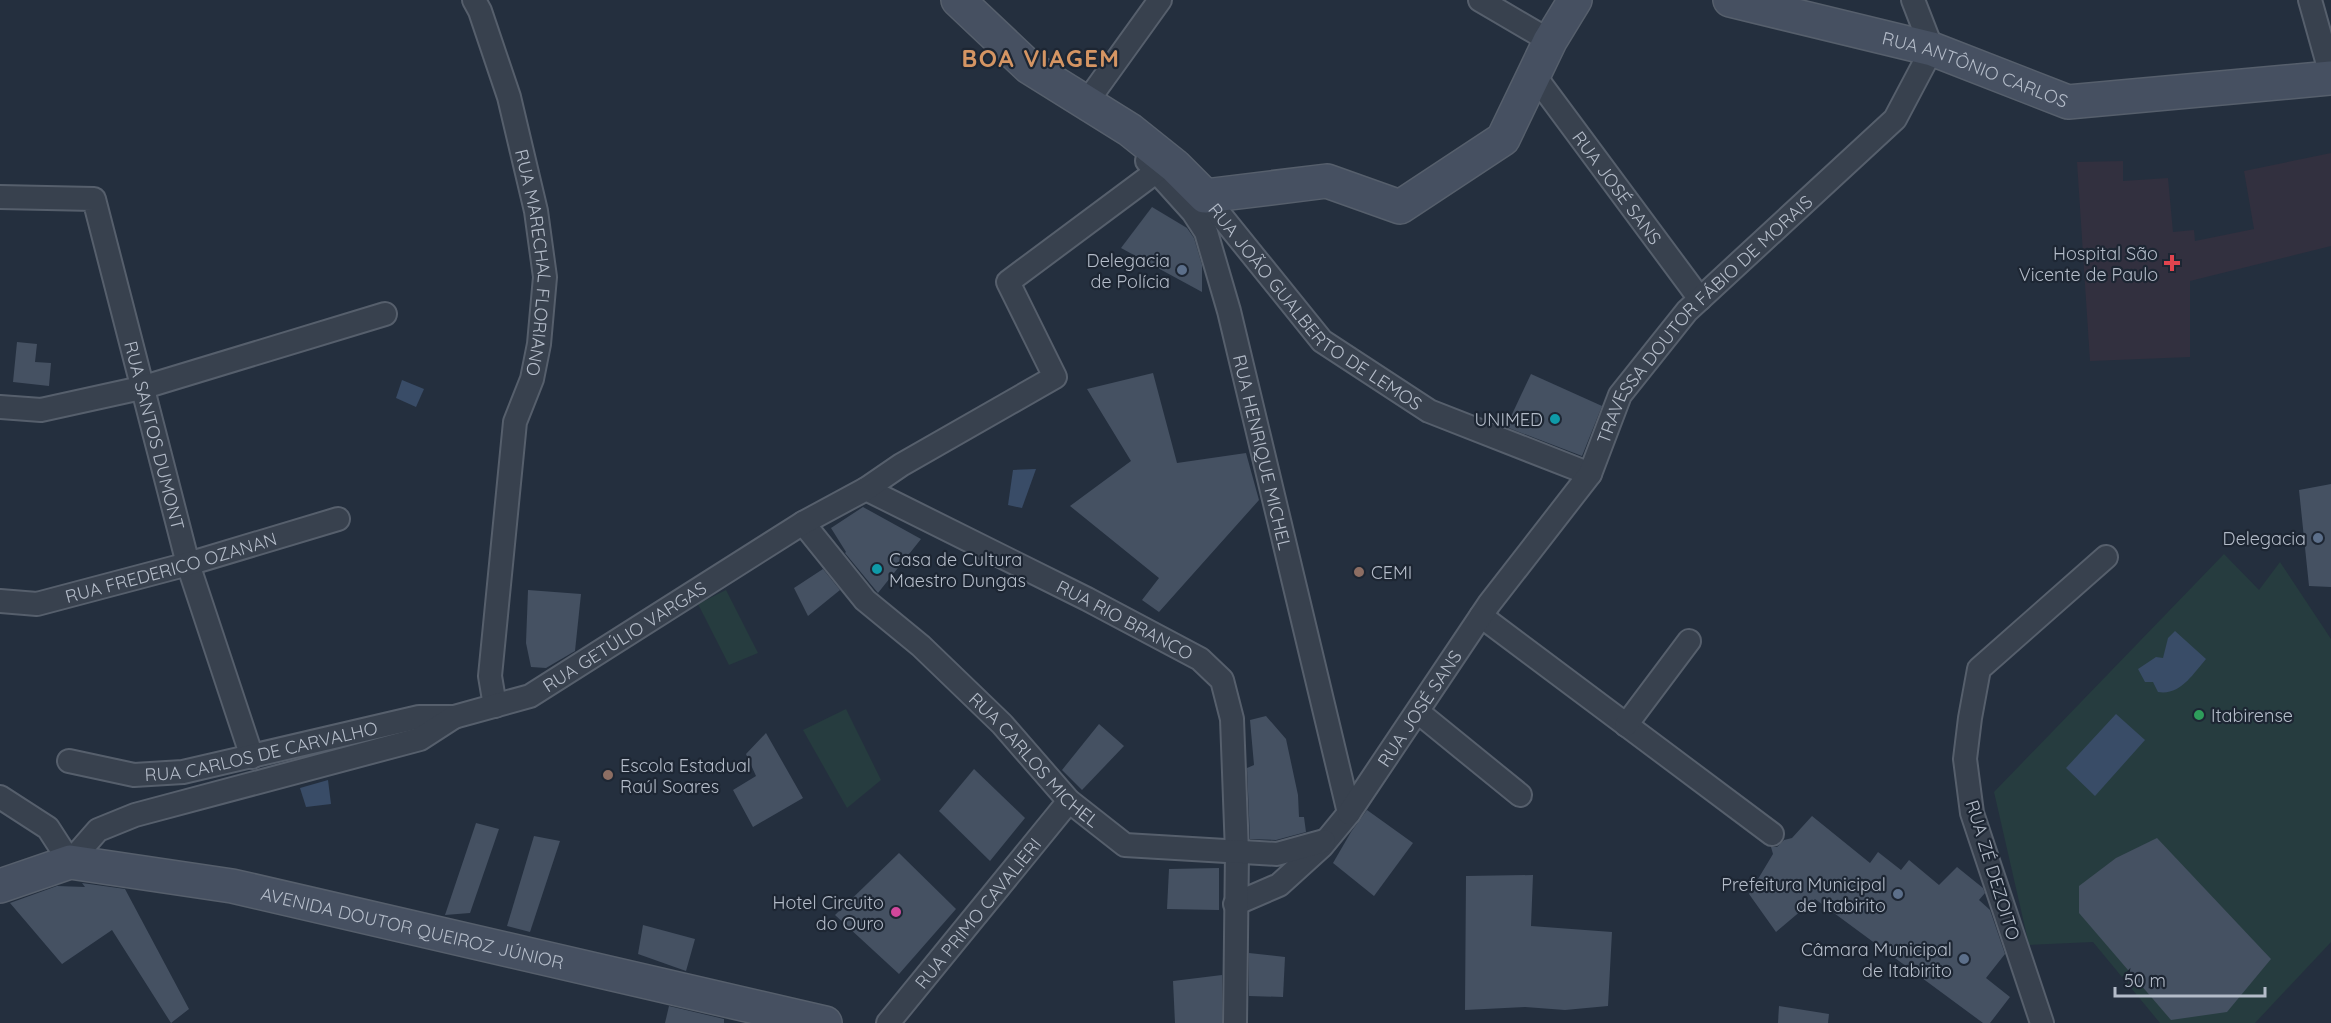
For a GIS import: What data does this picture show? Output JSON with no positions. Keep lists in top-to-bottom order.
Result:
{
  "streets": {
    "street": [
      "RUA ANTÔNIO CARLOS",
      "RUA JOSÉ SANS",
      "RUA MARECHAL FLORIANO",
      "RUA JOÃO GUALBERTO DE LEMOS",
      "TRAVESSA DOUTOR FÁBIO DE MORAIS",
      "RUA SANTOS DUMONT",
      "RUA HENRIQUE MICHEL",
      "RUA FREDERICO OZANAN",
      "RUA RIO BRANCO",
      "RUA GETÚLIO VARGAS",
      "RUA CARLOS DE CARVALHO",
      "RUA CARLOS MICHEL",
      "RUA ZÉ DEZOITO",
      "RUA PRIMO CAVALIERI",
      "AVENIDA DOUTOR QUEIROZ JÚNIOR"
    ]
  },
  "crossings": [
    ["RUA ANTÔNIO CARLOS", "TRAVESSA DOUTOR FÁBIO DE MORAIS"],
    ["RUA JOSÉ SANS", "TRAVESSA DOUTOR FÁBIO DE MORAIS"],
    ["RUA JOSÉ SANS", "RUA HENRIQUE MICHEL"],
    ["RUA MARECHAL FLORIANO", "RUA GETÚLIO VARGAS"],
    ["RUA JOÃO GUALBERTO DE LEMOS", "TRAVESSA DOUTOR FÁBIO DE MORAIS"],
    ["RUA JOÃO GUALBERTO DE LEMOS", "RUA HENRIQUE MICHEL"],
    ["RUA SANTOS DUMONT", "RUA FREDERICO OZANAN"],
    ["RUA SANTOS DUMONT", "RUA CARLOS DE CARVALHO"],
    ["RUA HENRIQUE MICHEL", "RUA GETÚLIO VARGAS"],
    ["RUA RIO BRANCO", "RUA GETÚLIO VARGAS"],
    ["RUA RIO BRANCO", "RUA CARLOS MICHEL"],
    ["RUA GETÚLIO VARGAS", "RUA CARLOS DE CARVALHO"],
    ["RUA GETÚLIO VARGAS", "RUA CARLOS MICHEL"],
    ["RUA GETÚLIO VARGAS", "AVENIDA DOUTOR QUEIROZ JÚNIOR"],
    ["RUA CARLOS MICHEL", "RUA PRIMO CAVALIERI"]
  ],
  "districts": ["BOA VIAGEM"],
  "places": {
    "health": ["Hospital São Vicente de Paulo"],
    "other": [
      "Delegacia de Polícia",
      "UNIMED",
      "Delegacia",
      "Casa de Cultura Maestro Dungas",
      "CEMI",
      "Itabirense",
      "Escola Estadual Raúl Soares",
      "Prefeitura Municipal de Itabirito",
      "Hotel Circuito do Ouro",
      "Câmara Municipal de Itabirito"
    ]
  },
  "scale_bar": "50 m"
}
